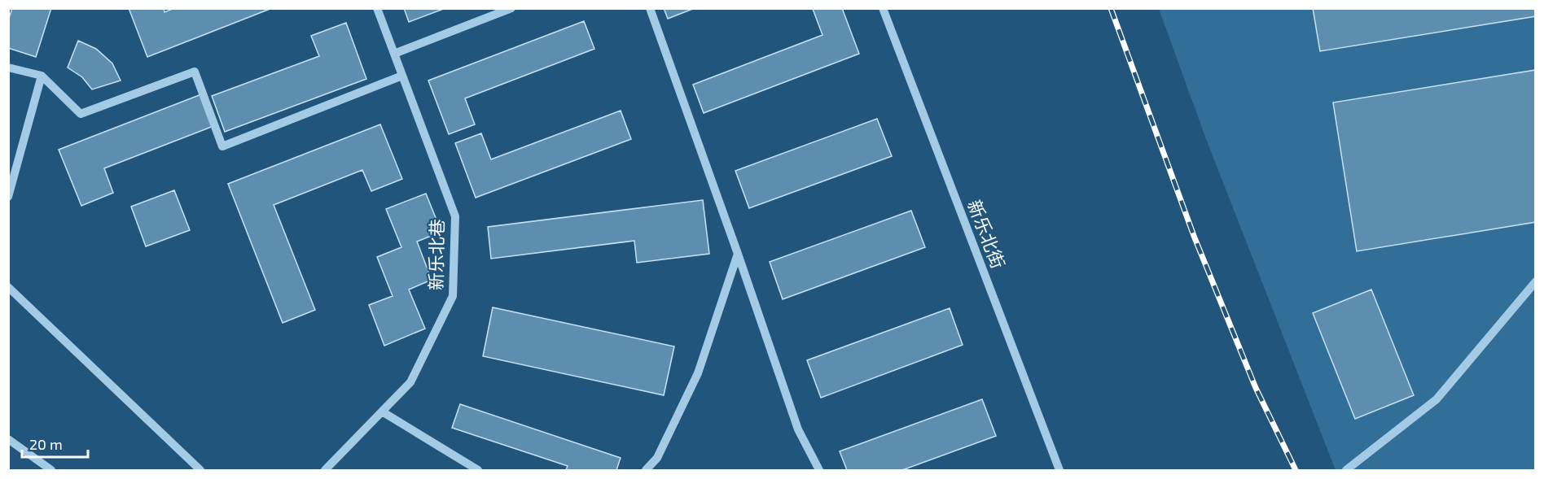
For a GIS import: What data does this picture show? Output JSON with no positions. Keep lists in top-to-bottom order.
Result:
{
  "streets": {
    "street": ["新乐北街", "新乐北巷"]
  },
  "scale_bar": "20 m"
}
